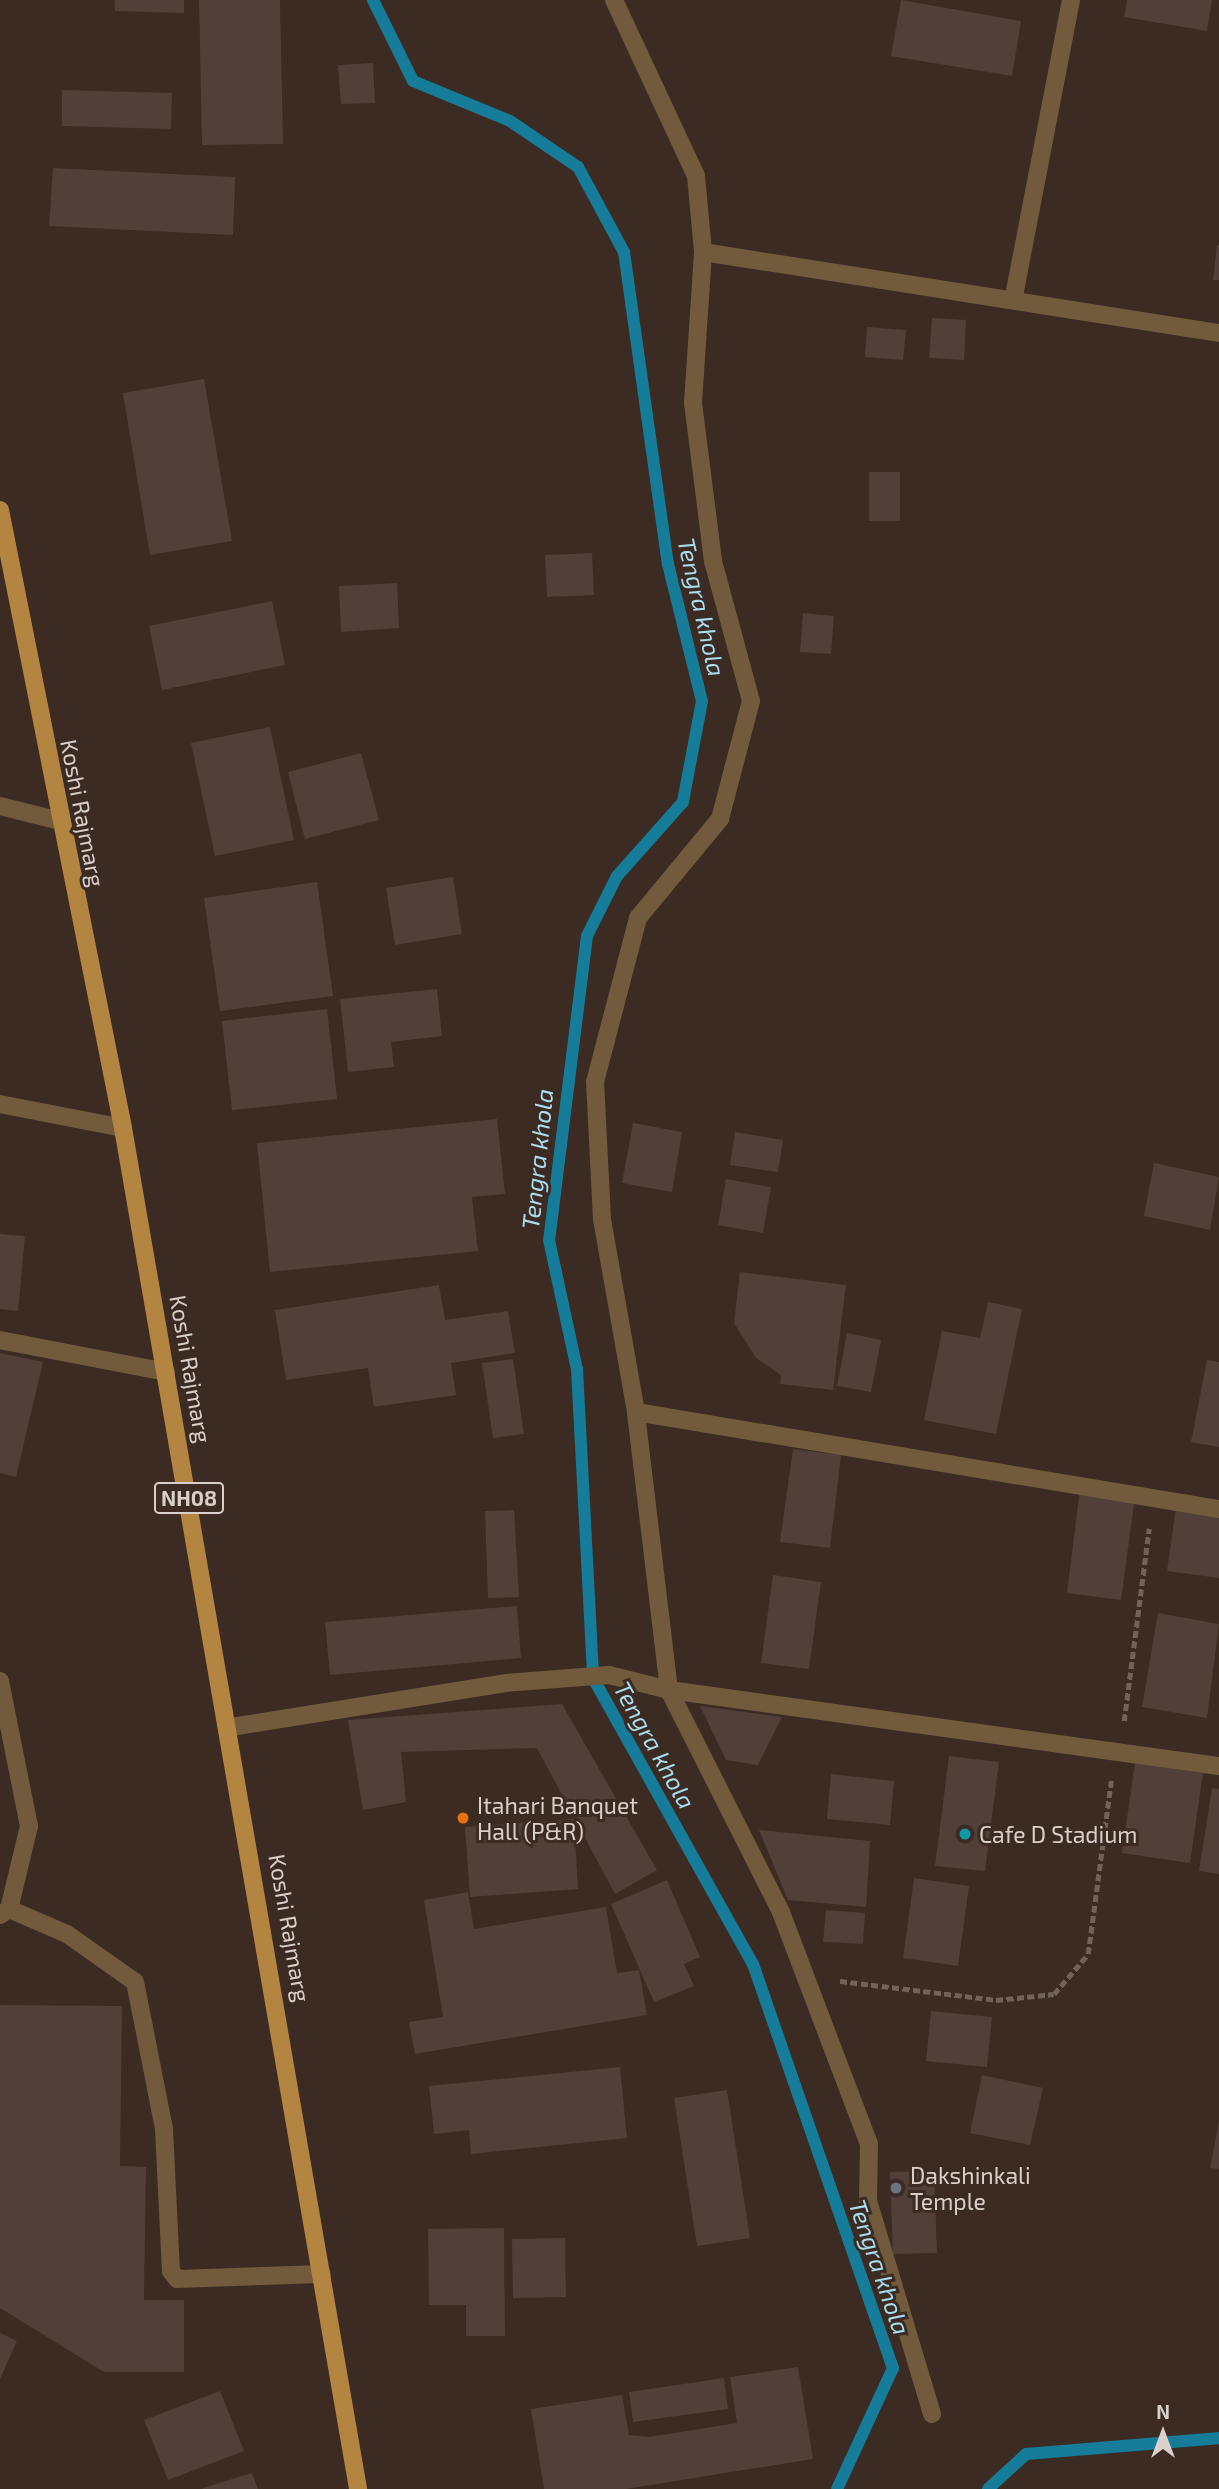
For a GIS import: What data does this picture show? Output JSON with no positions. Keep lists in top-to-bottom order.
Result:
{
  "streets": {
    "main road": ["Koshi Rajmarg", "NH08"]
  },
  "water": ["Tengra khola"],
  "places": ["Itahari Banquet Hall (P&R)", "Cafe D Stadium", "Dakshinkali Temple"],
  "north": "top"
}
